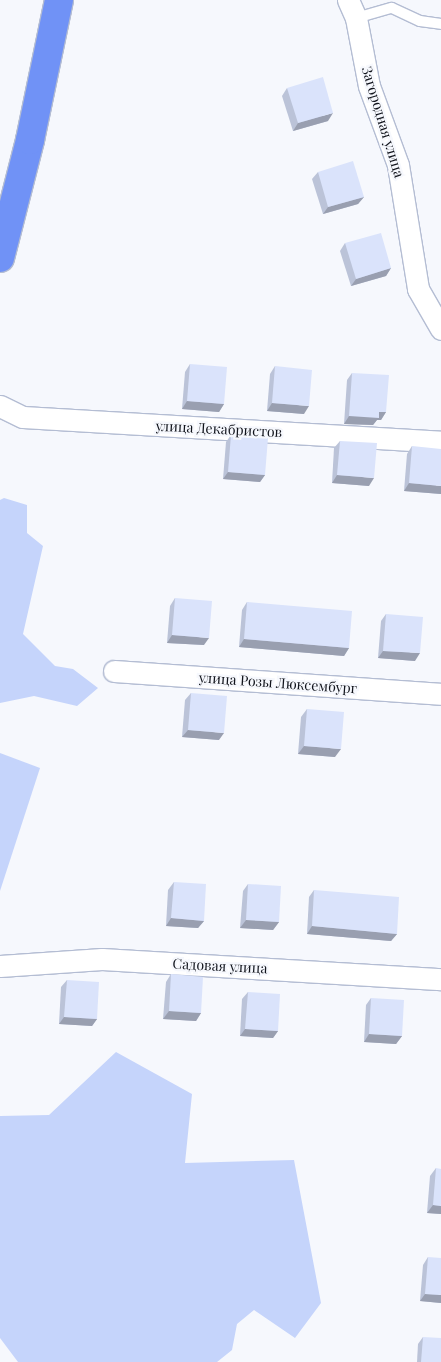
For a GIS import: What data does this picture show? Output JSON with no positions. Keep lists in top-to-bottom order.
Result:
{
  "streets": {
    "street": [
      "Загородная улица",
      "улица Декабристов",
      "улица Розы Люксембург",
      "Садовая улица"
    ]
  }
}
